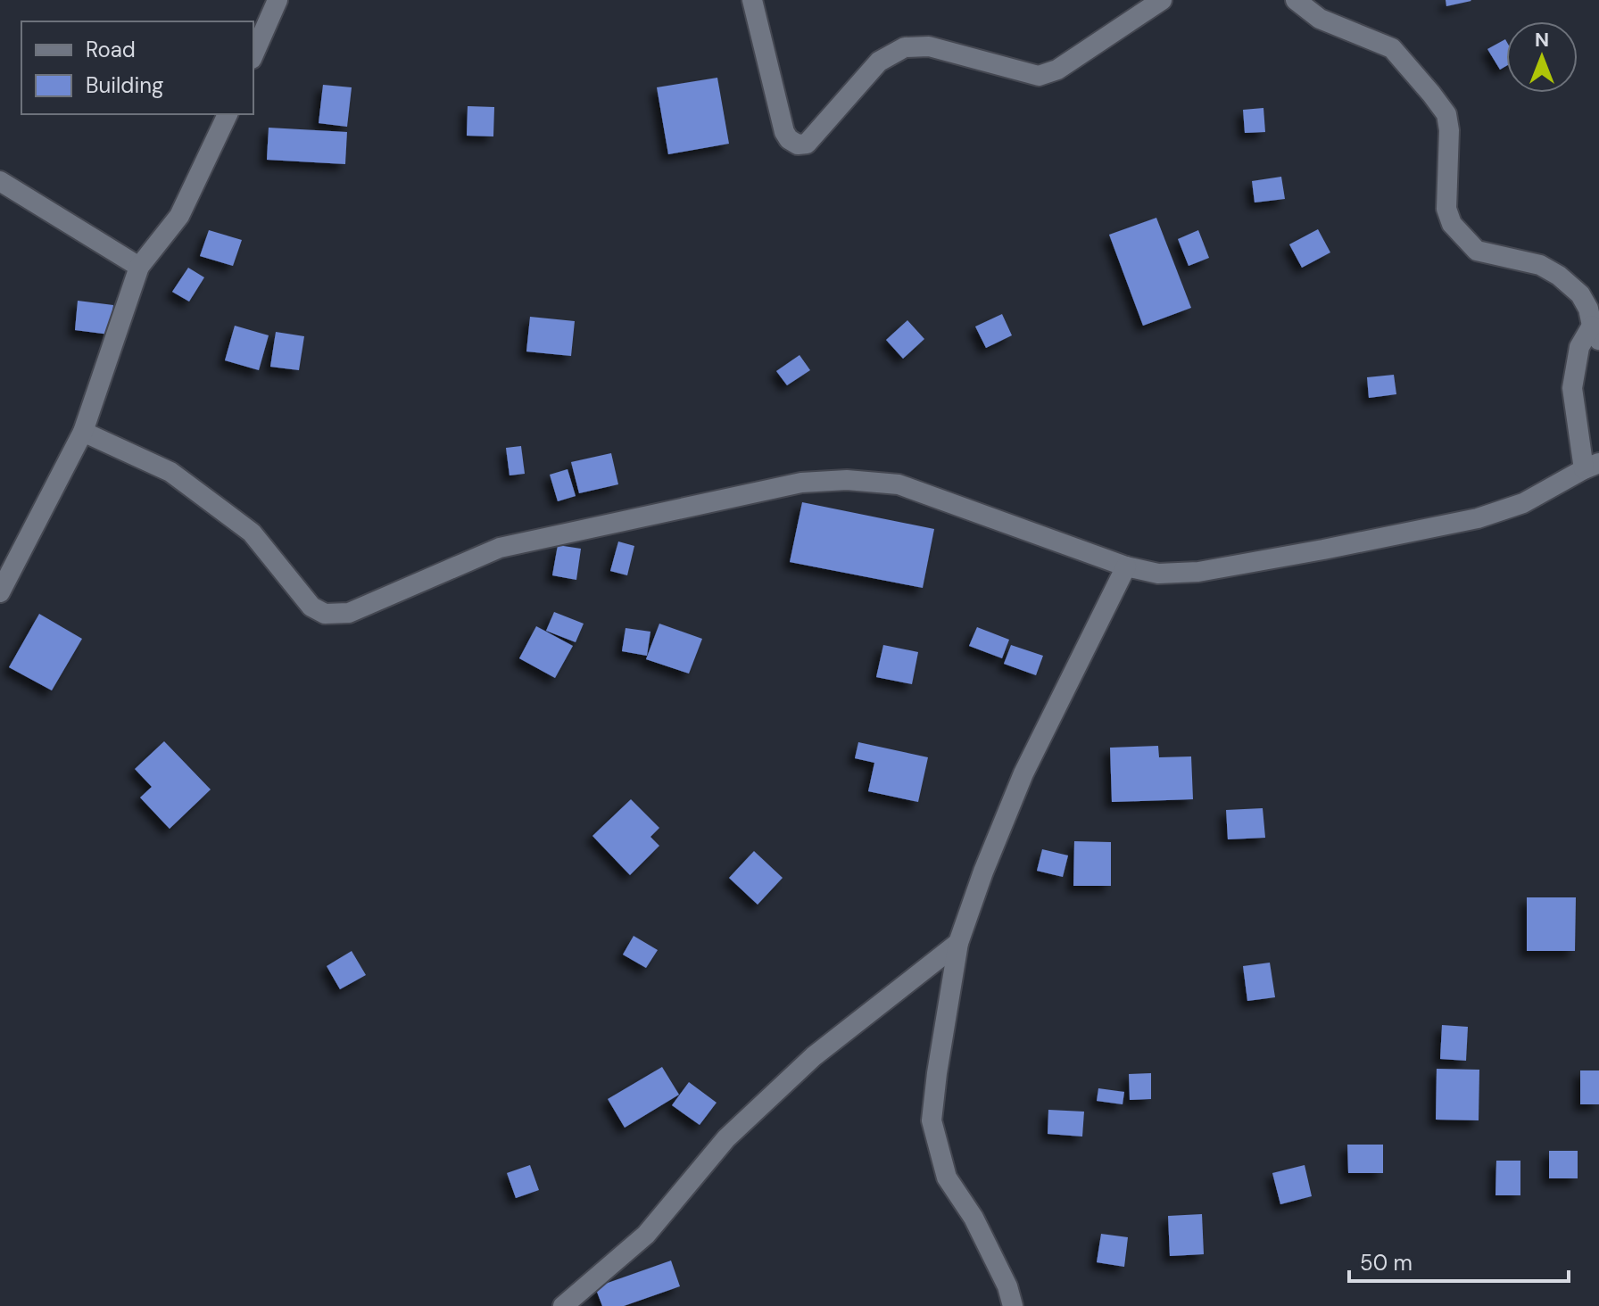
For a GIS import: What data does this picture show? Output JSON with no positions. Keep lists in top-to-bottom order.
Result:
{
  "legend": ["Road", "Building"],
  "scale_bar": "50 m",
  "north": "top"
}
